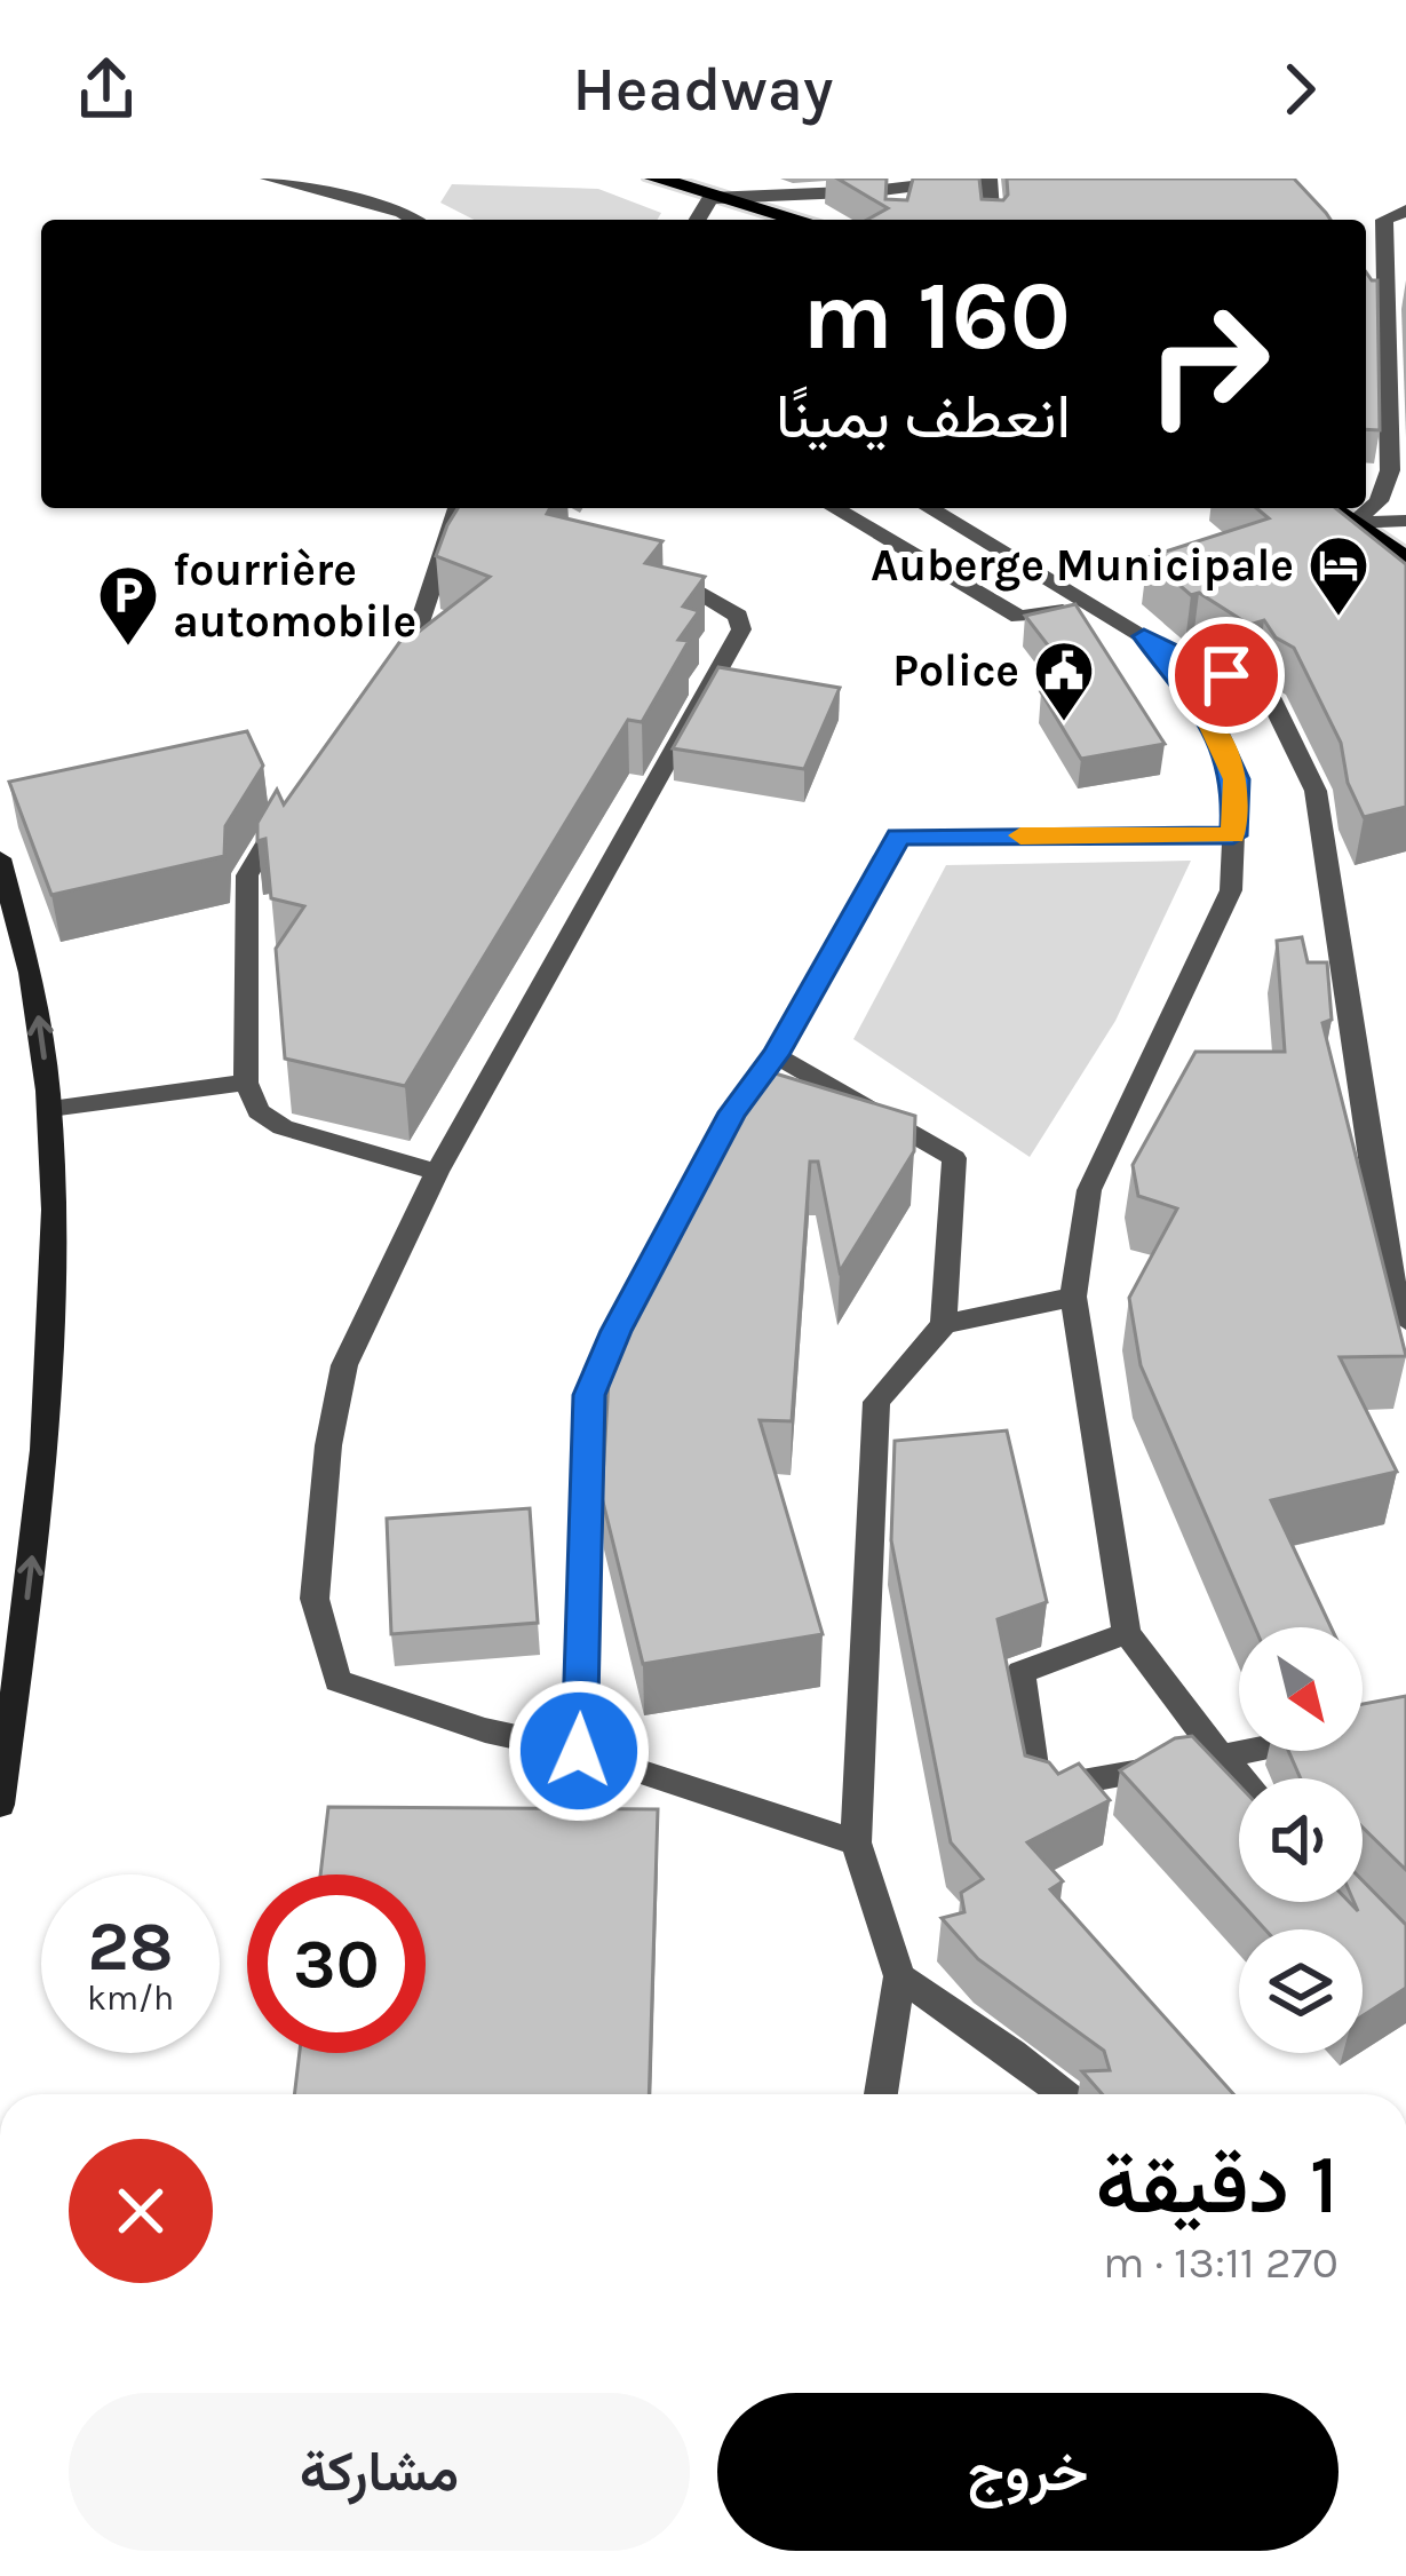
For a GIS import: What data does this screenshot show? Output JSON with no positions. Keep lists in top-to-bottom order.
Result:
{
  "places": {
    "hotel": ["Auberge Municipale"],
    "parking": ["fourrière automobile"],
    "public building": ["Police"]
  },
  "north": "bottom right",
  "page": {
    "header": "Headway",
    "turn": ["160 m", "انعطف يمينًا"],
    "speed": "28 km/h",
    "limit": "30",
    "heading": ["1 دقيقة", "270 m · 13:11"],
    "buttons": ["خروج", "مشاركة"]
  }
}
